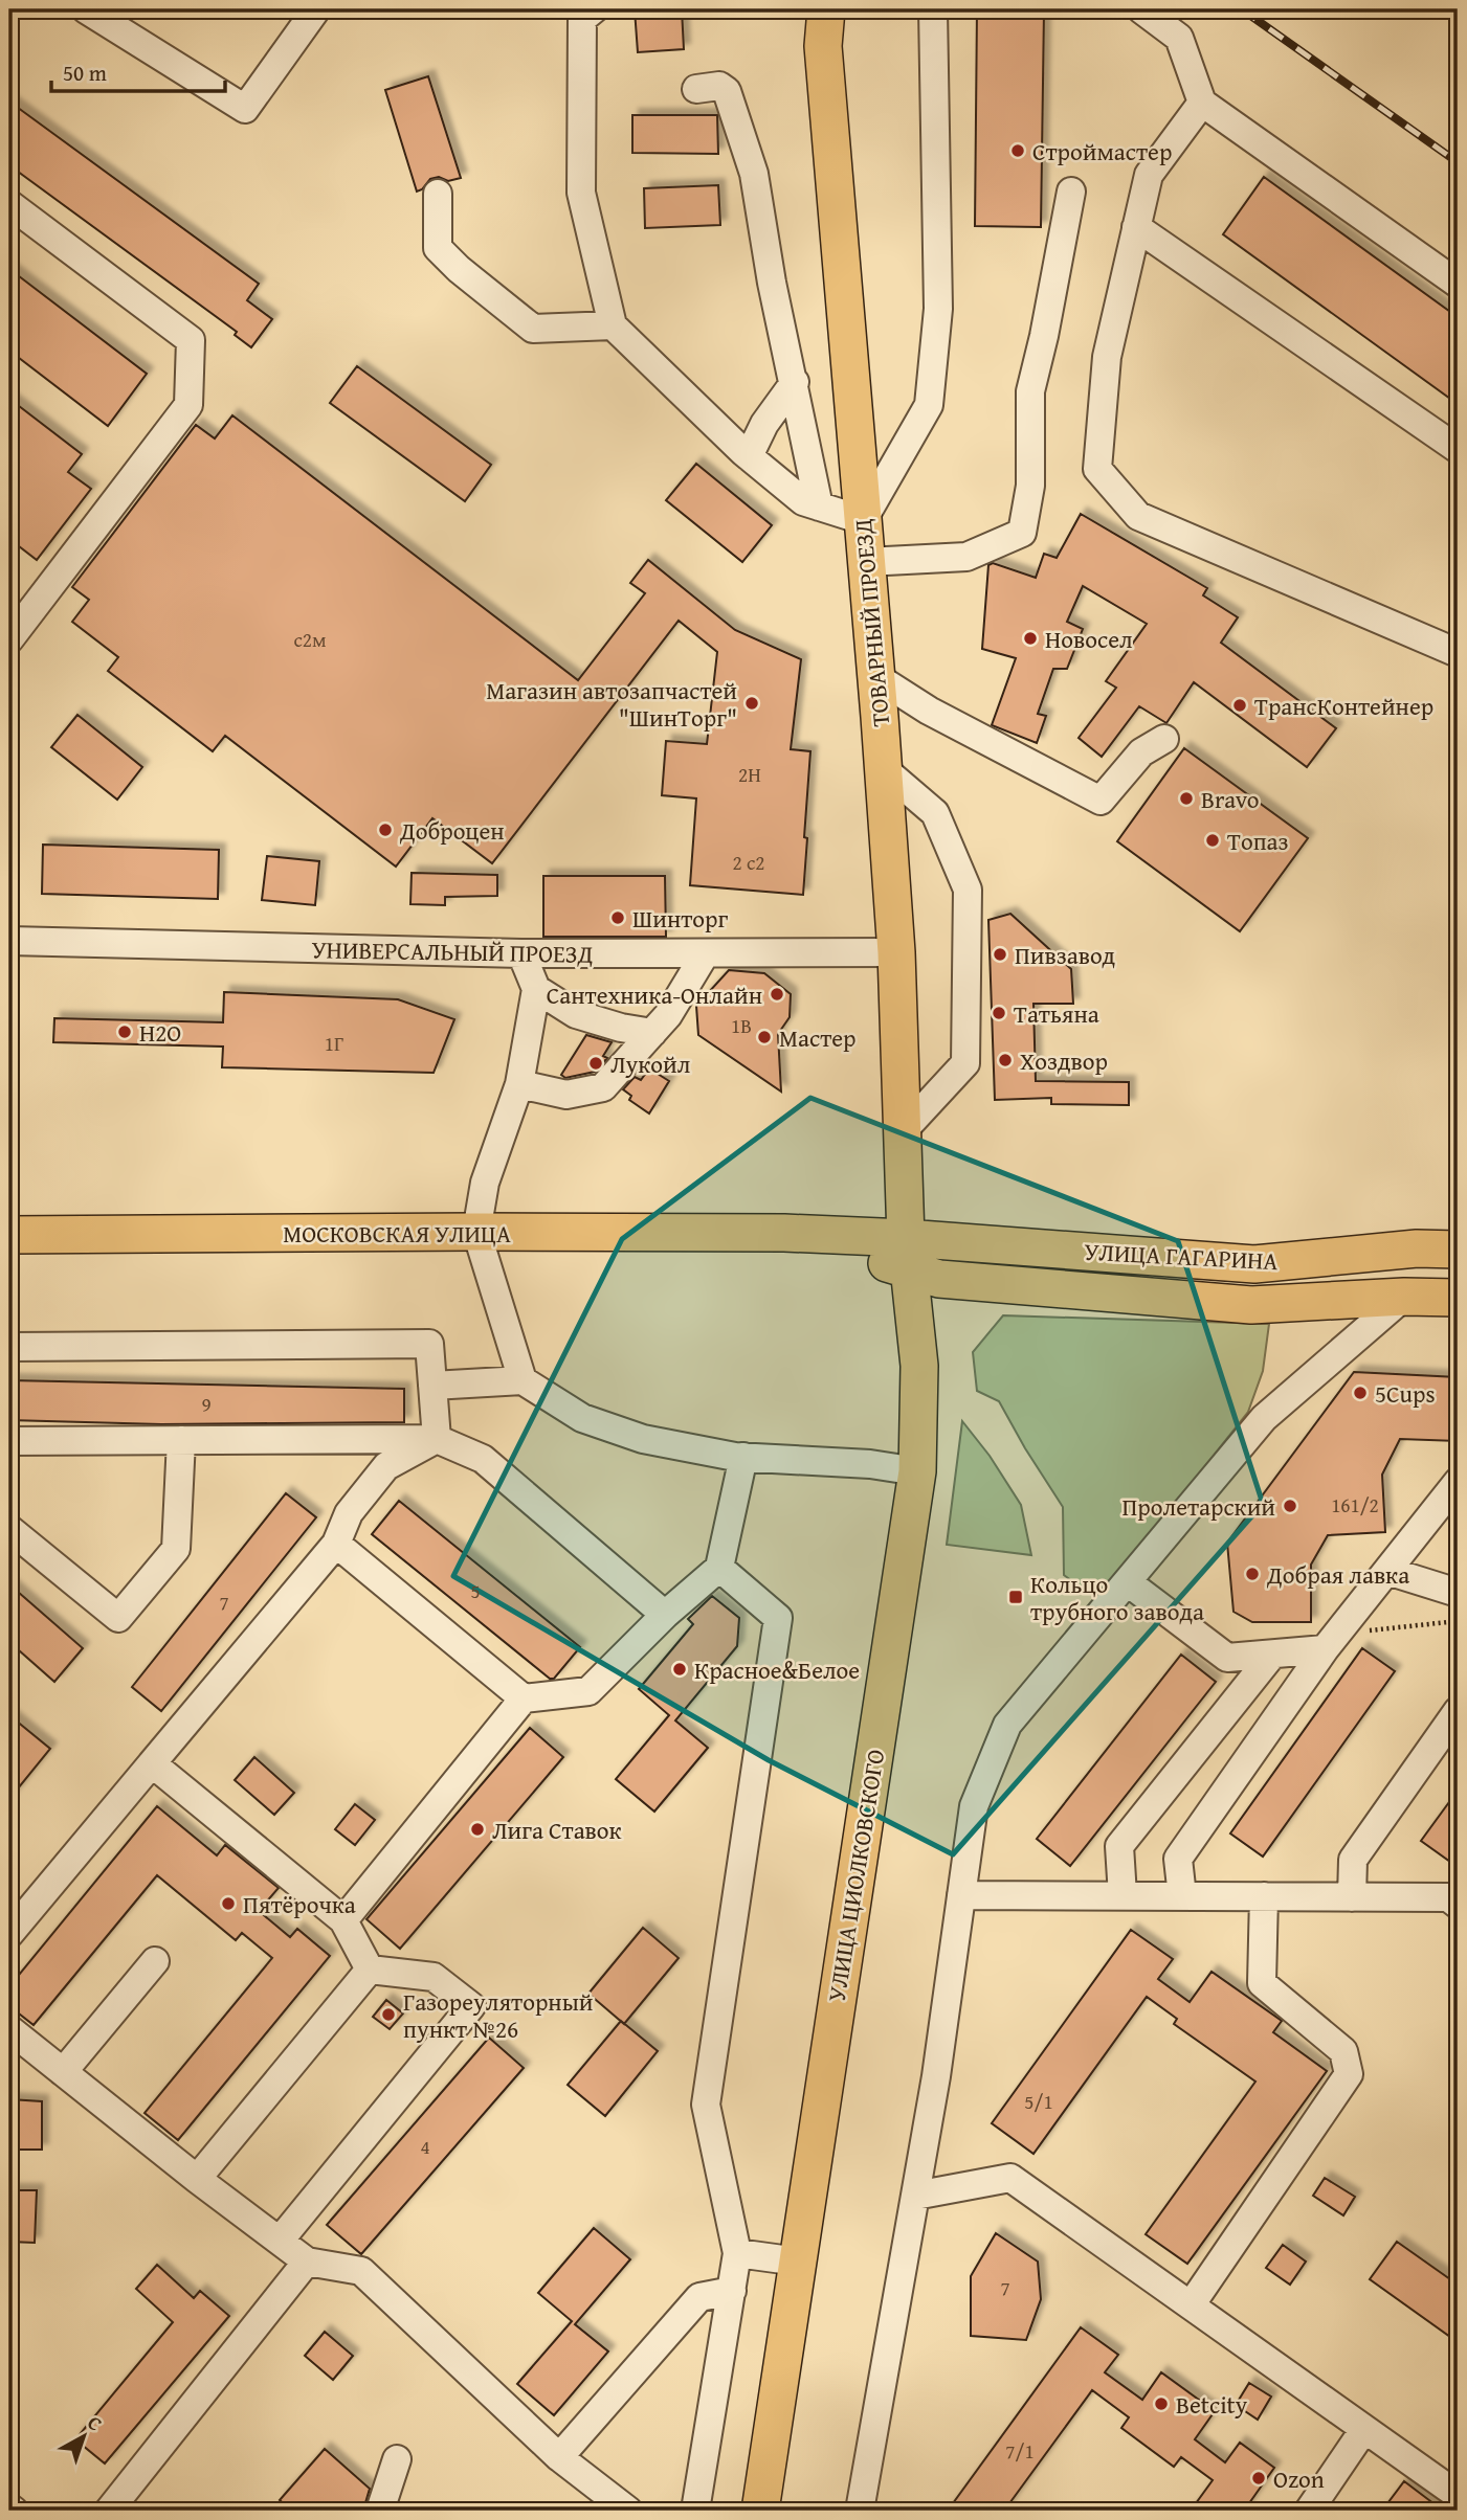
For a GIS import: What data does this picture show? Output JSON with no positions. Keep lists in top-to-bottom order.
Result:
{
  "streets": {
    "main road": [
      "ТОВАРНЫЙ ПРОЕЗД",
      "МОСКОВСКАЯ УЛИЦА",
      "УЛИЦА ГАГАРИНА",
      "УЛИЦА ЦИОЛКОВСКОГО"
    ],
    "street": ["УНИВЕРСАЛЬНЫЙ ПРОЕЗД"]
  },
  "crossings": [
    ["ТОВАРНЫЙ ПРОЕЗД", "УНИВЕРСАЛЬНЫЙ ПРОЕЗД"],
    ["ТОВАРНЫЙ ПРОЕЗД", "МОСКОВСКАЯ УЛИЦА"],
    ["ТОВАРНЫЙ ПРОЕЗД", "УЛИЦА ГАГАРИНА"],
    ["ТОВАРНЫЙ ПРОЕЗД", "УЛИЦА ЦИОЛКОВСКОГО"],
    ["МОСКОВСКАЯ УЛИЦА", "УЛИЦА ГАГАРИНА"],
    ["МОСКОВСКАЯ УЛИЦА", "УЛИЦА ЦИОЛКОВСКОГО"],
    ["УЛИЦА ГАГАРИНА", "УЛИЦА ЦИОЛКОВСКОГО"]
  ],
  "places": {
    "other": [
      "Строймастер",
      "Новосел",
      "Магазин автозапчастей \"ШинТорг\"",
      "ТрансКонтейнер",
      "Bravo",
      "Доброцен",
      "Топаз",
      "Шинторг",
      "Пивзавод",
      "Сантехника-Онлайн",
      "Татьяна",
      "Н2О",
      "Мастер",
      "Хоздвор",
      "Лукойл",
      "5Cups",
      "Пролетарский",
      "Добрая лавка",
      "Красное&Белое",
      "Лига Ставок",
      "Пятёрочка",
      "Газореуляторный пункт №26",
      "Betcity",
      "Ozon"
    ],
    "transit": ["Кольцо трубного завода"]
  },
  "house_numbers": [
    "с2м",
    "2Н",
    "2 с2",
    "1В",
    "1Г",
    "9",
    "161/2",
    "5",
    "7",
    "5/1",
    "4",
    "7",
    "7/1"
  ],
  "scale_bar": "50 m",
  "north": "top right"
}
